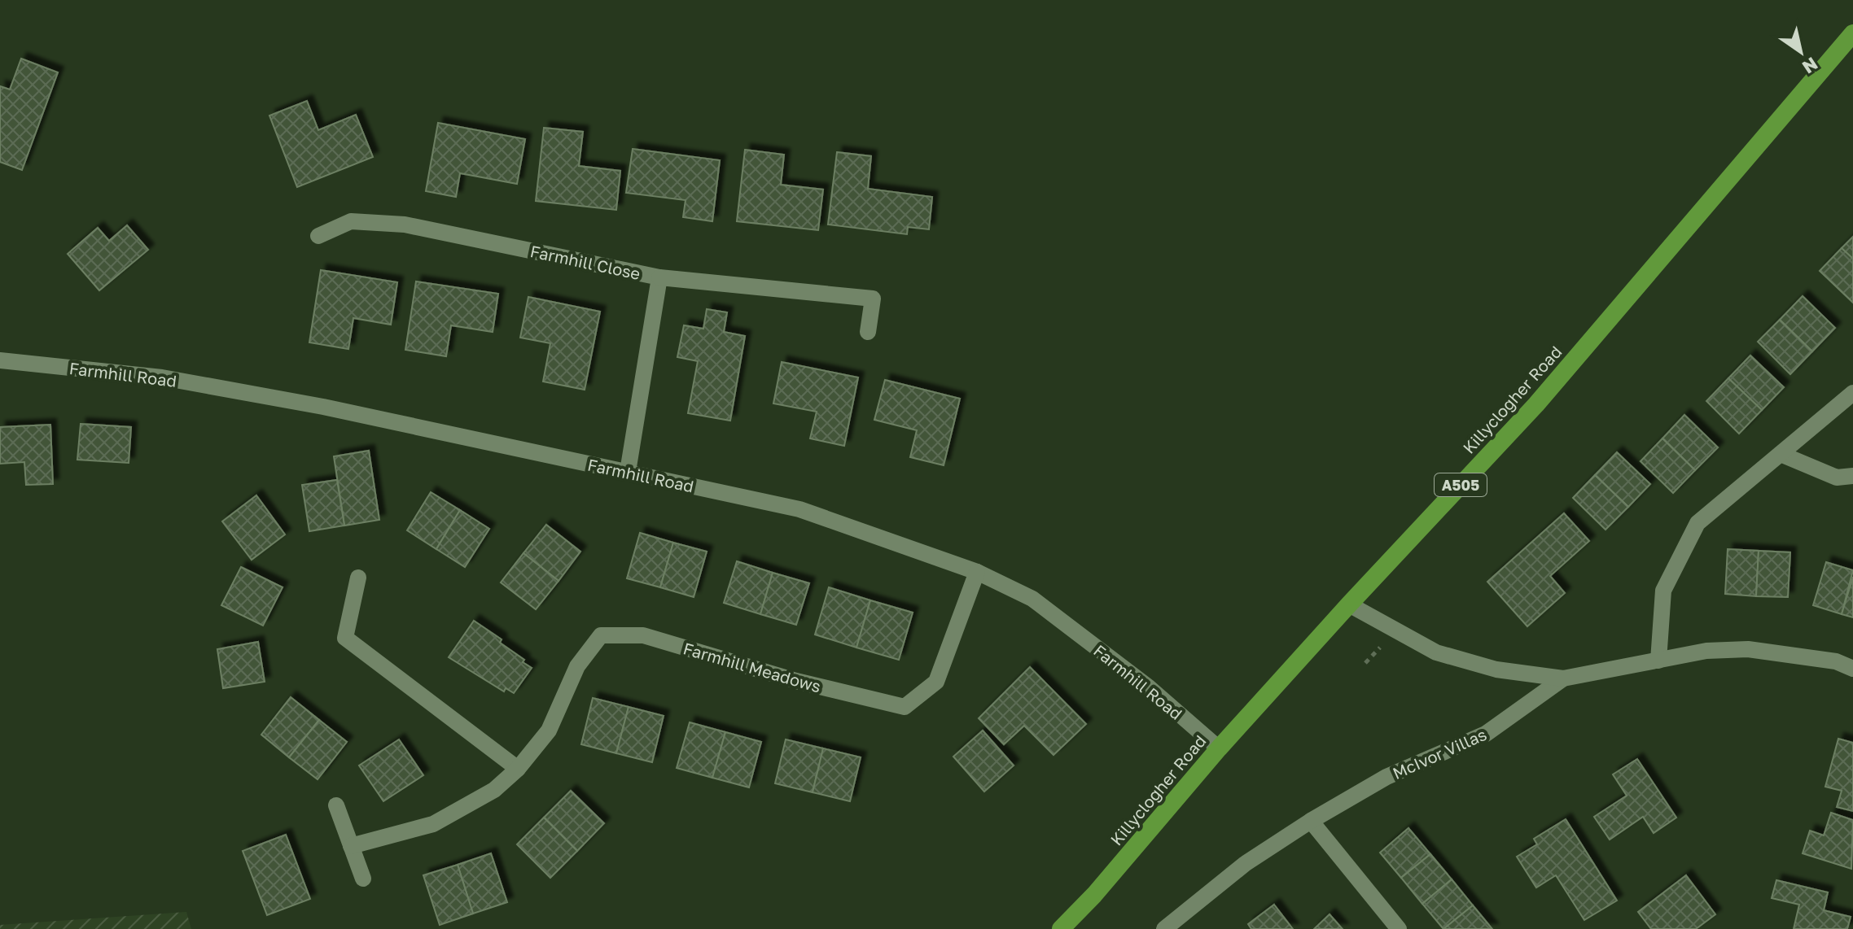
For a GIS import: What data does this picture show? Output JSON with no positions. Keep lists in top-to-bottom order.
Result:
{
  "streets": {
    "highway": ["Killyclogher Road", "A505"],
    "street": [
      "Farmhill Close",
      "Farmhill Road",
      "Farmhill Meadows",
      "McIvor Villas"
    ]
  },
  "crossings": [
    ["Farmhill Close", "Farmhill Road"],
    ["Farmhill Road", "Killyclogher Road"],
    ["Farmhill Road", "Farmhill Meadows"]
  ],
  "north": "bottom right"
}
